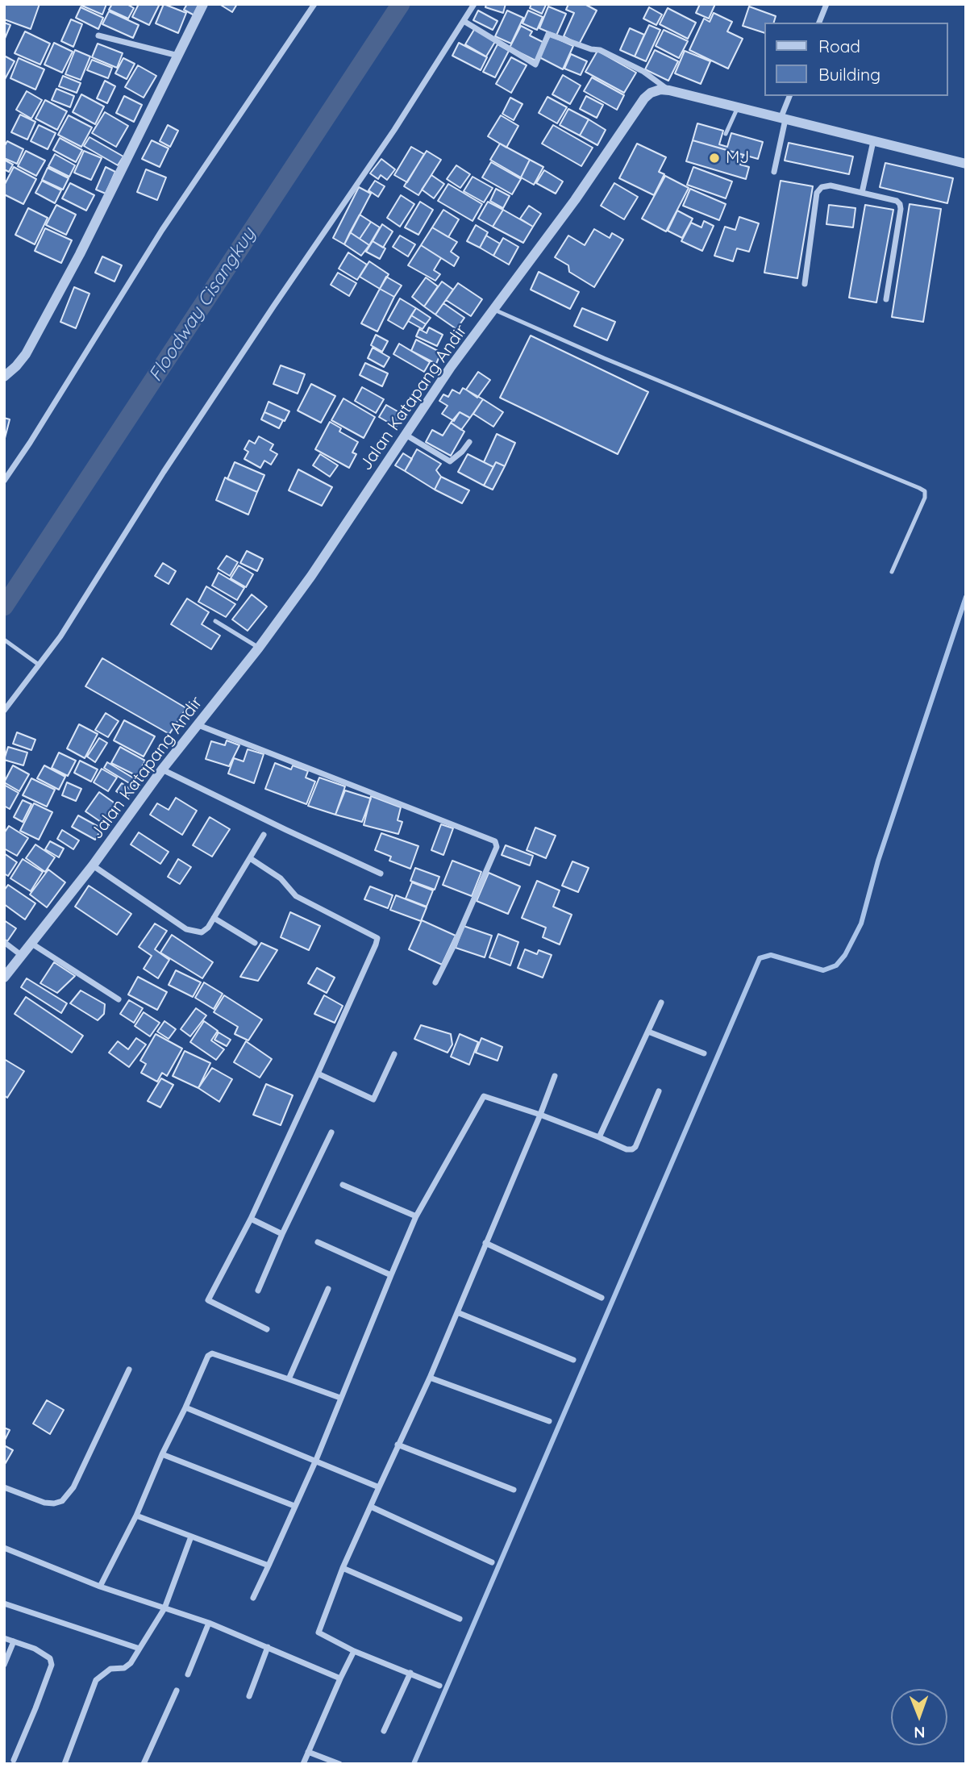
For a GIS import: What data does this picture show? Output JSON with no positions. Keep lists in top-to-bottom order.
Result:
{
  "streets": {
    "street": ["Jalan Katapang Andir"]
  },
  "water": ["Floodway Cisangkuy"],
  "places": ["MJ"],
  "legend": ["Road", "Building"],
  "north": "bottom"
}
